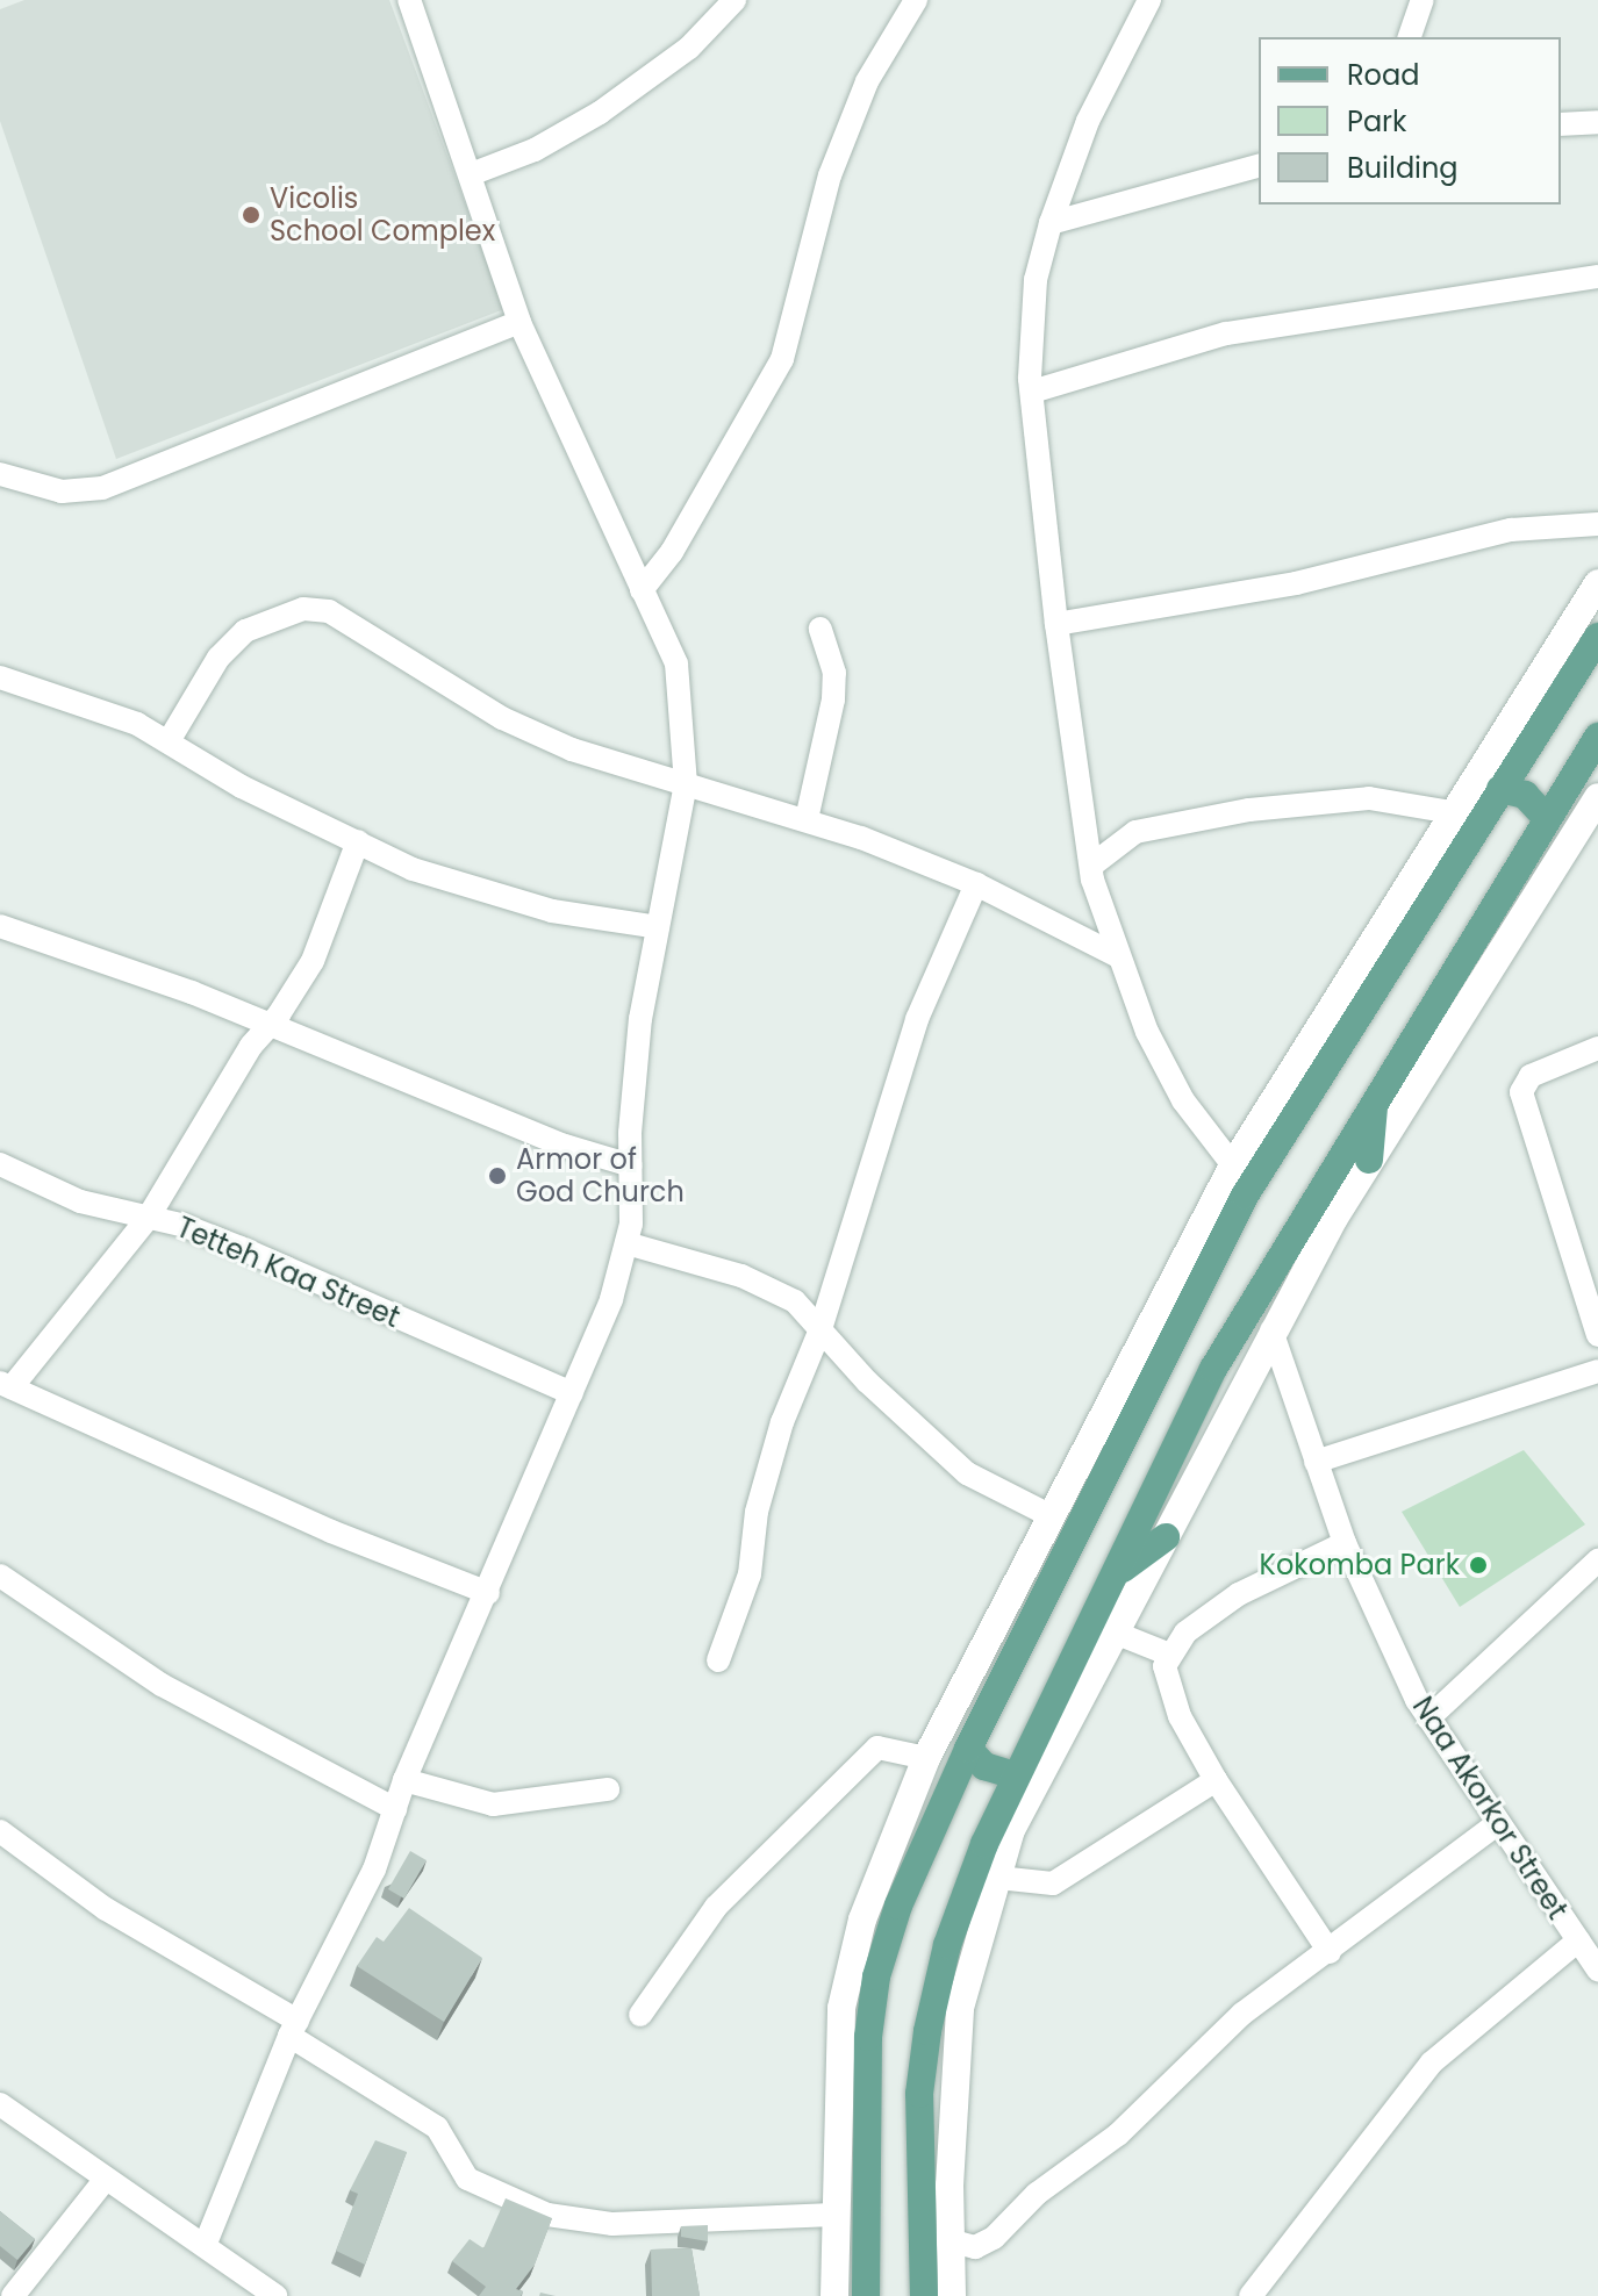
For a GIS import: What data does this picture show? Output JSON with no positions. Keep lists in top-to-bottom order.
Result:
{
  "streets": {
    "street": ["Tetteh Kaa Street", "Naa Akorkor Street"]
  },
  "places": ["Vicolis School Complex", "Armor of God Church", "Kokomba Park"],
  "legend": ["Road", "Park", "Building"]
}
